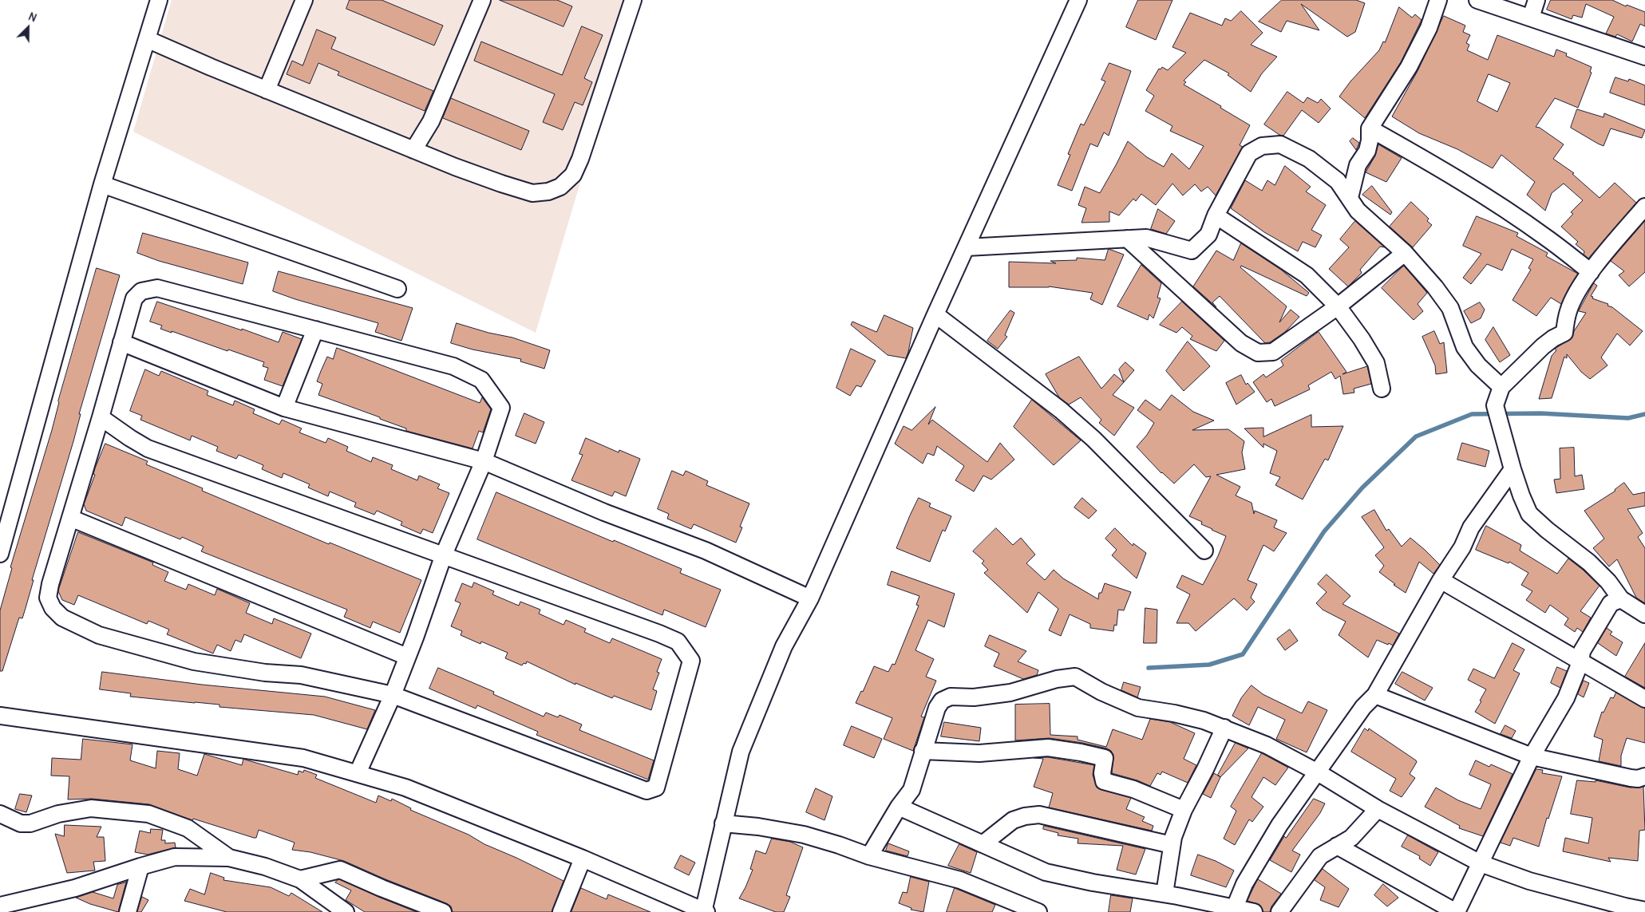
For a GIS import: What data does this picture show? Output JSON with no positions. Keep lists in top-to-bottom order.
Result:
{
  "north": "top right"
}
